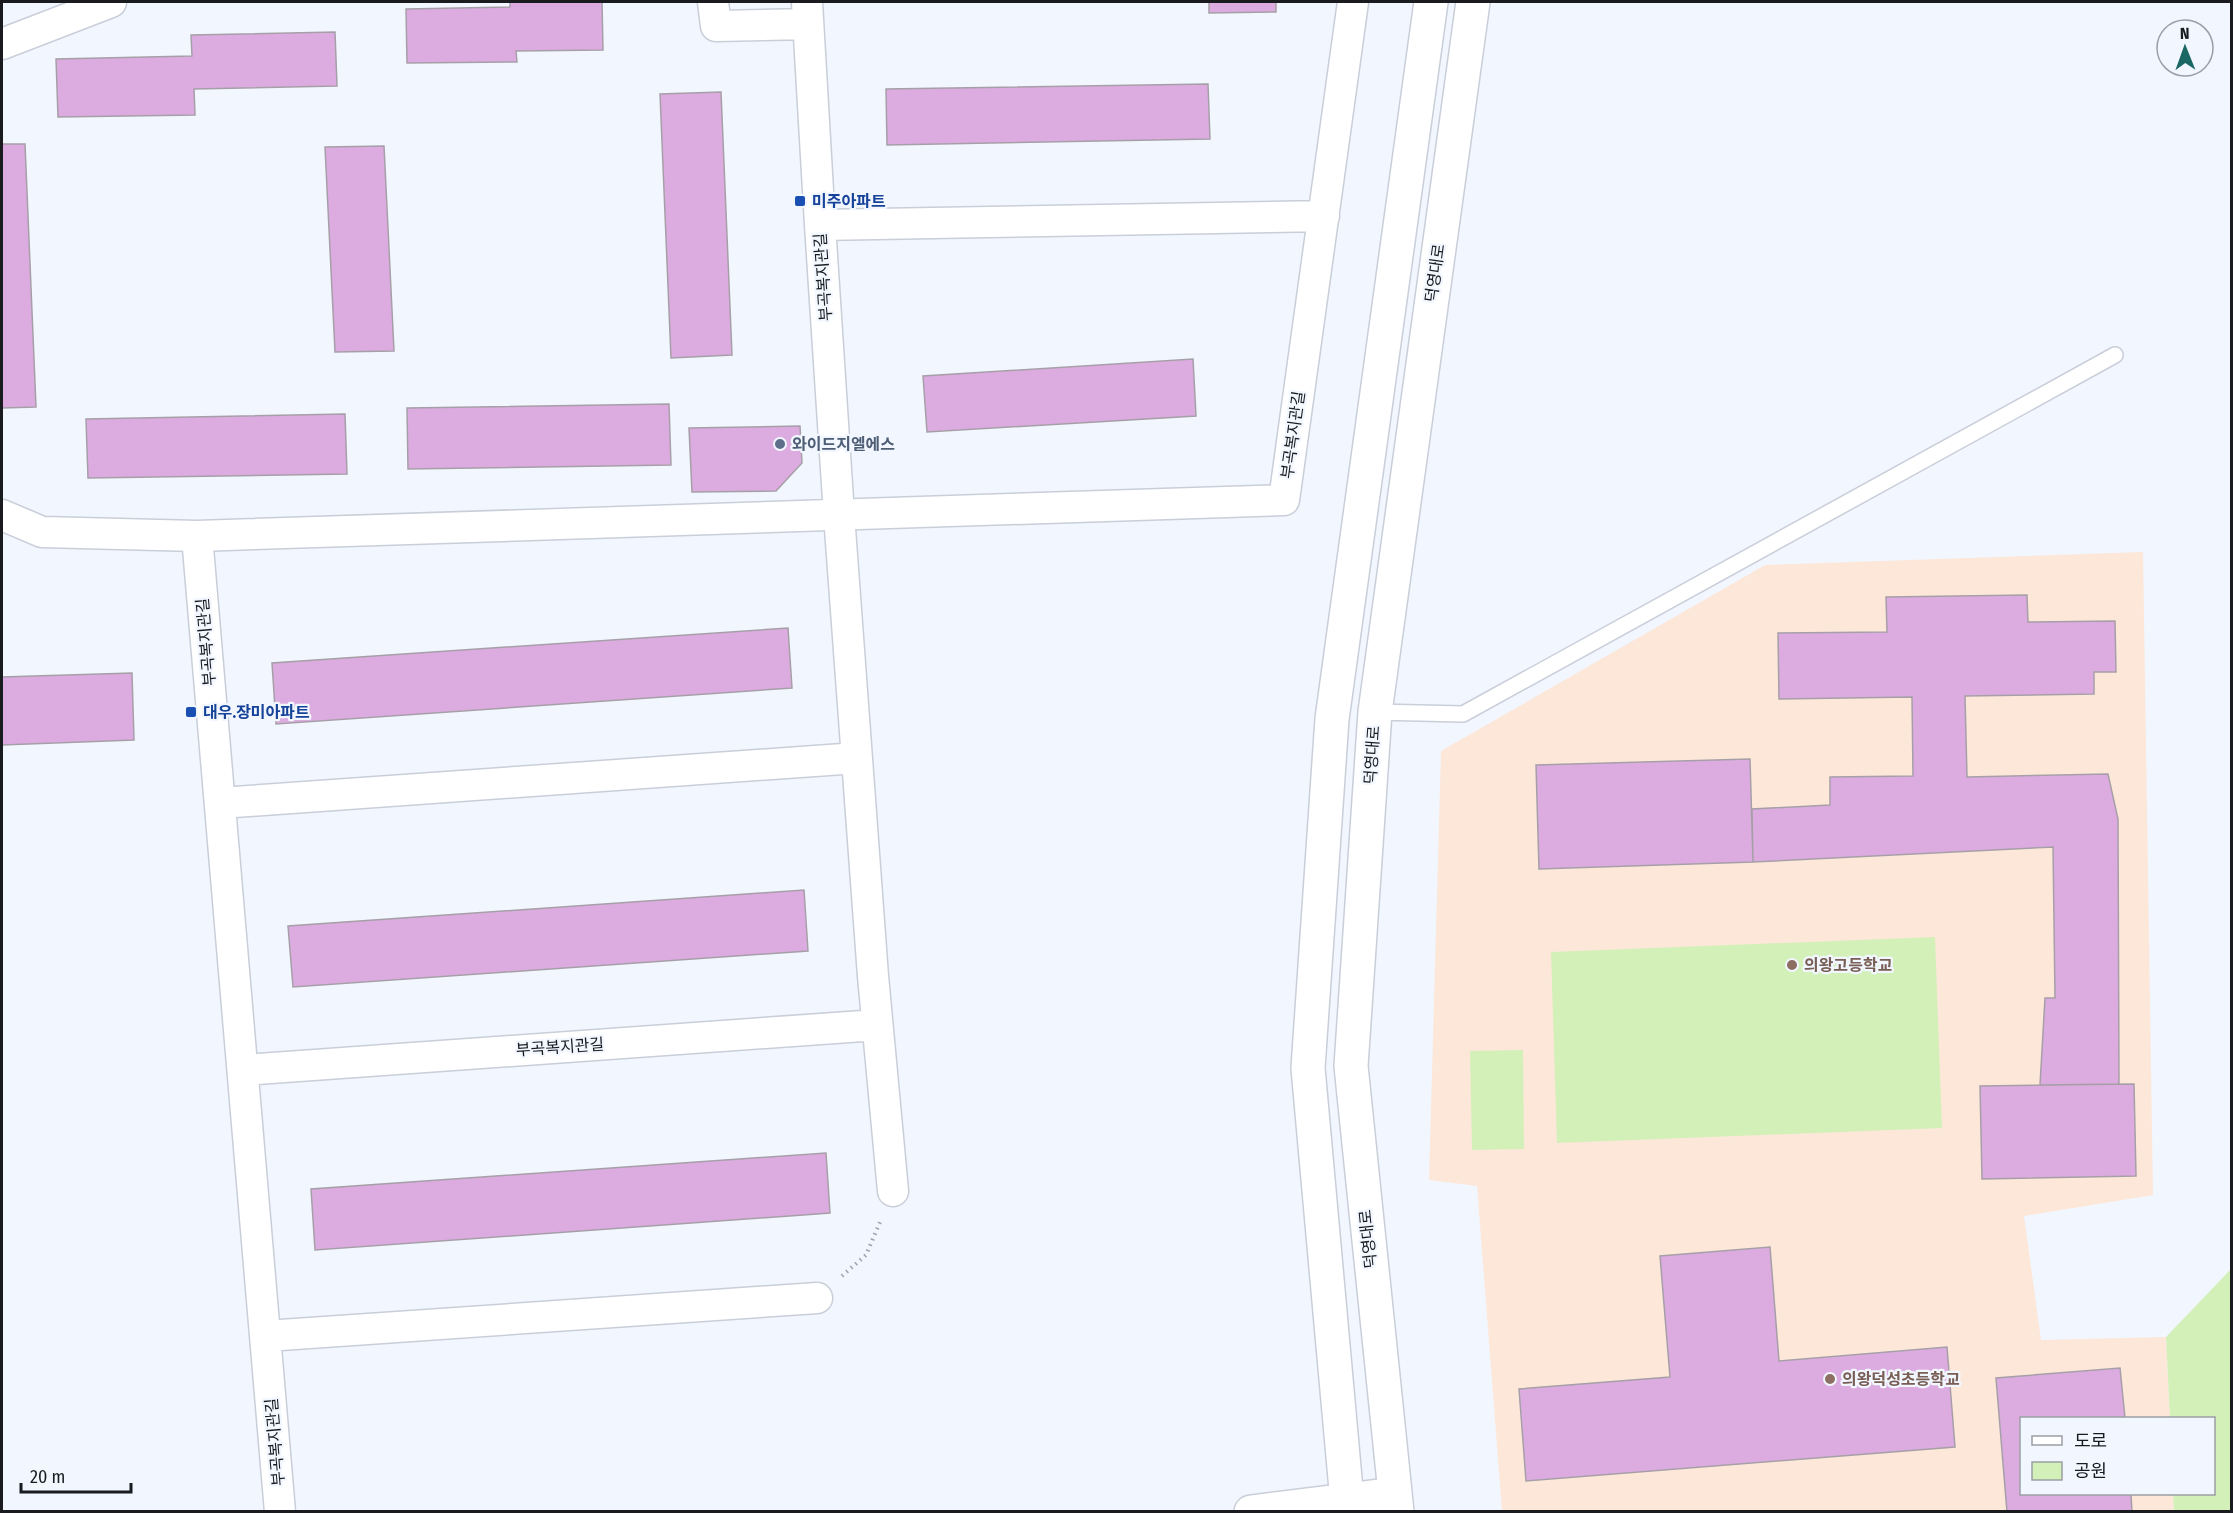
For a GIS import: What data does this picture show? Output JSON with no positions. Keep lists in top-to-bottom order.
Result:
{
  "streets": {
    "street": ["덕영대로", "부곡복지관길"]
  },
  "places": {
    "transit": ["미주아파트", "대우.장미아파트"],
    "other": ["와이드지엘에스", "의왕고등학교", "의왕덕성초등학교"]
  },
  "legend": ["도로", "공원"],
  "scale_bar": "20 m",
  "north": "top"
}
